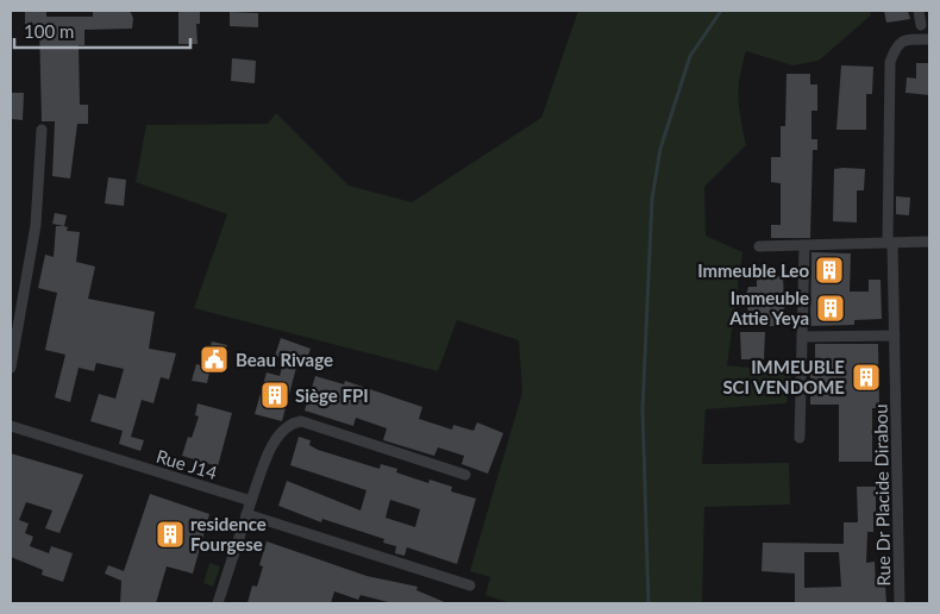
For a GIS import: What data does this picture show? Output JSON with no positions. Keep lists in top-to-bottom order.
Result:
{
  "streets": {
    "street": ["Rue J14", "Rue Dr Placide Dirabou"]
  },
  "places": {
    "building": [
      "Immeuble Leo",
      "Immeuble Attie Yeya",
      "IMMEUBLE SCI VENDOME",
      "Siège FPI",
      "residence Fourgese"
    ],
    "public building": ["Beau Rivage"]
  },
  "scale_bar": "100 m"
}
